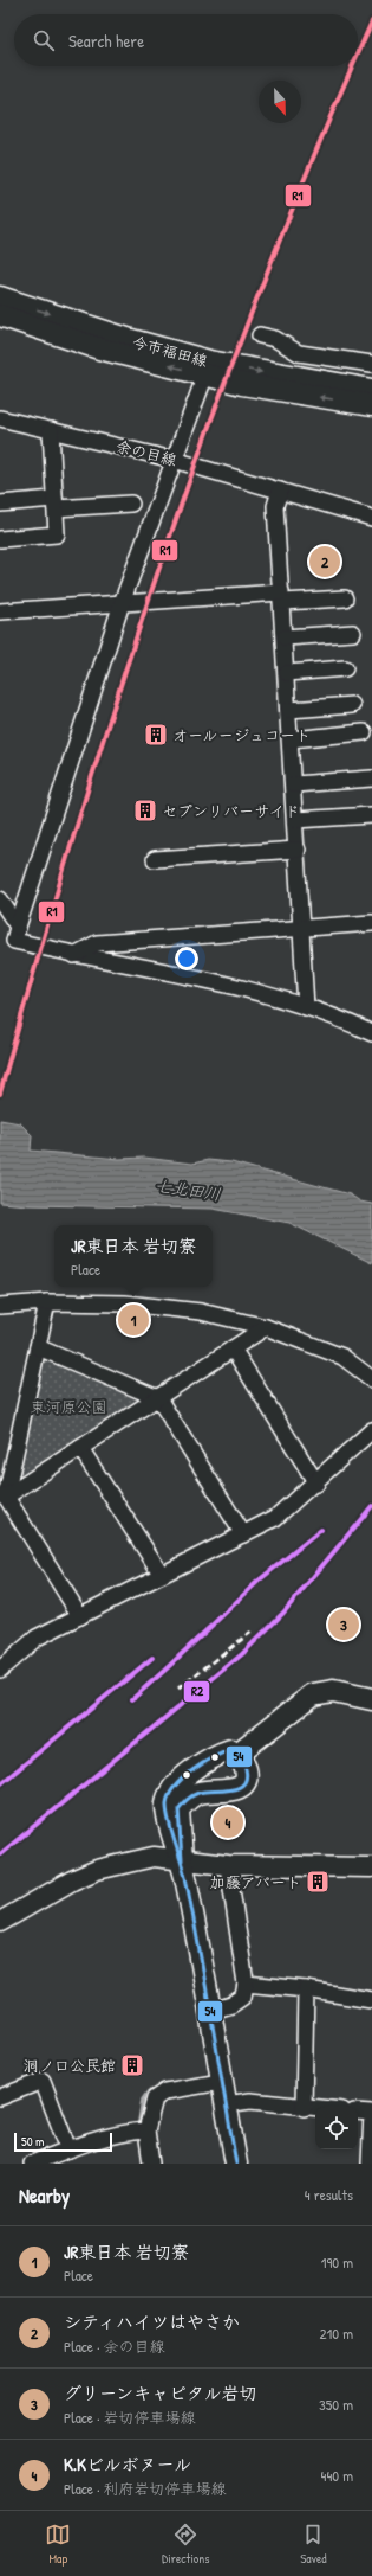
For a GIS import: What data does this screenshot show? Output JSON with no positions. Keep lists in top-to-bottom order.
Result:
{
  "streets": {
    "main road": ["今市福田線"],
    "street": ["余の目線"]
  },
  "water": ["七北田川"],
  "parks": ["東河原公園"],
  "places": {
    "building": [
      "オールージュコート",
      "セブンリバーサイド",
      "加藤アパート",
      "洞ノ口公民館"
    ]
  },
  "lines": ["transit line R1", "transit line R2", "transit line 54"],
  "scale_bar": "50 m",
  "north": "bottom",
  "page": {
    "search": "Search here",
    "pins": [
      "2",
      "1",
      "3",
      "4"
    ],
    "popup": ["JR東日本 岩切寮", "Place"],
    "scale": "50 m",
    "heading": ["Nearby", "4 results"],
    "list": [
      {
        "mark": "1",
        "name": "JR東日本 岩切寮",
        "note": "Place",
        "value": "190 m"
      },
      {
        "mark": "2",
        "name": "シティハイツはやさか",
        "note": "Place · 余の目線",
        "value": "210 m"
      },
      {
        "mark": "3",
        "name": "グリーンキャピタル岩切",
        "note": "Place · 岩切停車場線",
        "value": "350 m"
      },
      {
        "mark": "4",
        "name": "K.Kビルボヌール",
        "note": "Place · 利府岩切停車場線",
        "value": "440 m"
      }
    ],
    "nav": ["Map", "Directions", "Saved"]
  }
}
